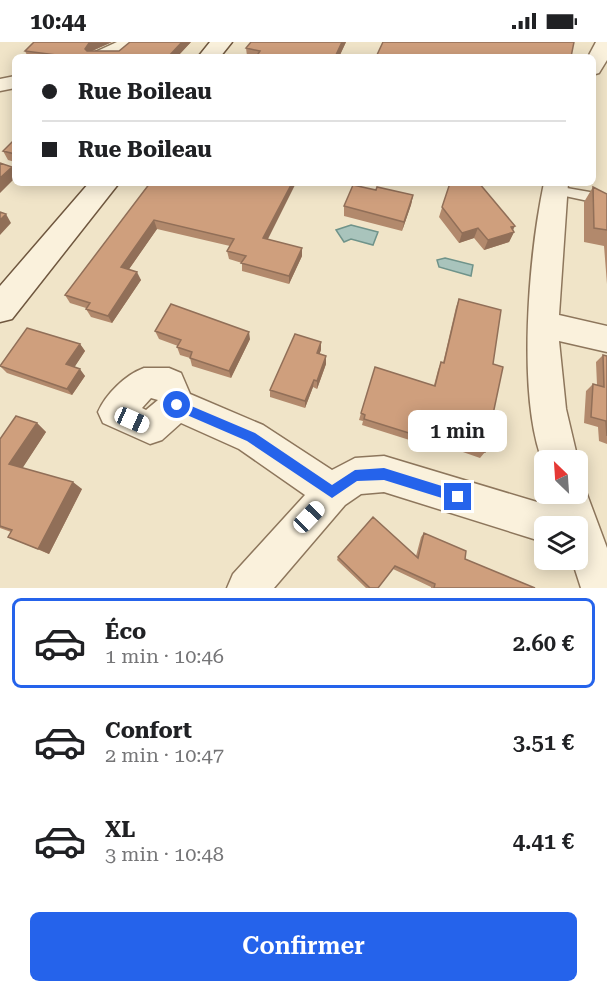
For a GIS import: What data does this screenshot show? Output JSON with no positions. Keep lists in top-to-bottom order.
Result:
{
  "north": "top left",
  "page": {
    "status": "10:44",
    "banner": ["Rue Boileau", "Rue Boileau"],
    "bubble": "1 min",
    "list": [
      {
        "name": "Éco",
        "note": "1 min · 10:46",
        "value": "2.60 €"
      },
      {
        "name": "Confort",
        "note": "2 min · 10:47",
        "value": "3.51 €"
      },
      {
        "name": "XL",
        "note": "3 min · 10:48",
        "value": "4.41 €"
      }
    ],
    "buttons": "Confirmer"
  }
}
